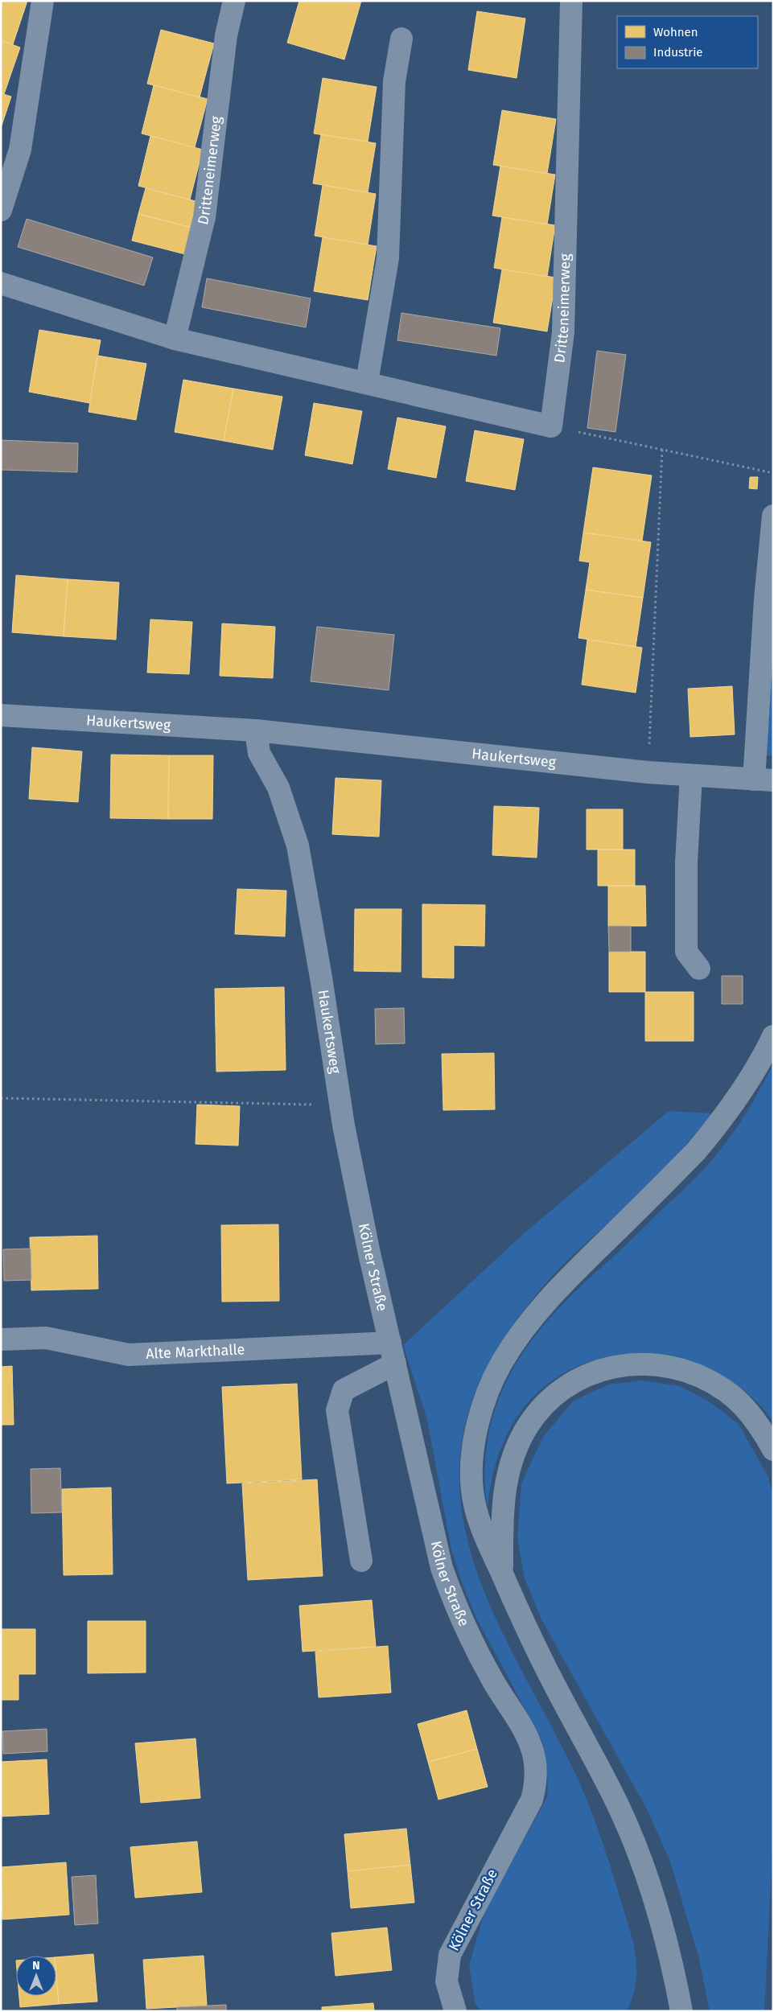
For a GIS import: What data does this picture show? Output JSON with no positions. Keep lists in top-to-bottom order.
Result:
{
  "streets": {
    "street": [
      "Dritteneimerweg",
      "Haukertsweg",
      "Kölner Straße",
      "Alte Markthalle"
    ]
  },
  "crossings": [
    ["Haukertsweg", "Kölner Straße"],
    ["Kölner Straße", "Alte Markthalle"]
  ],
  "legend": ["Wohnen", "Industrie"],
  "north": "top"
}
